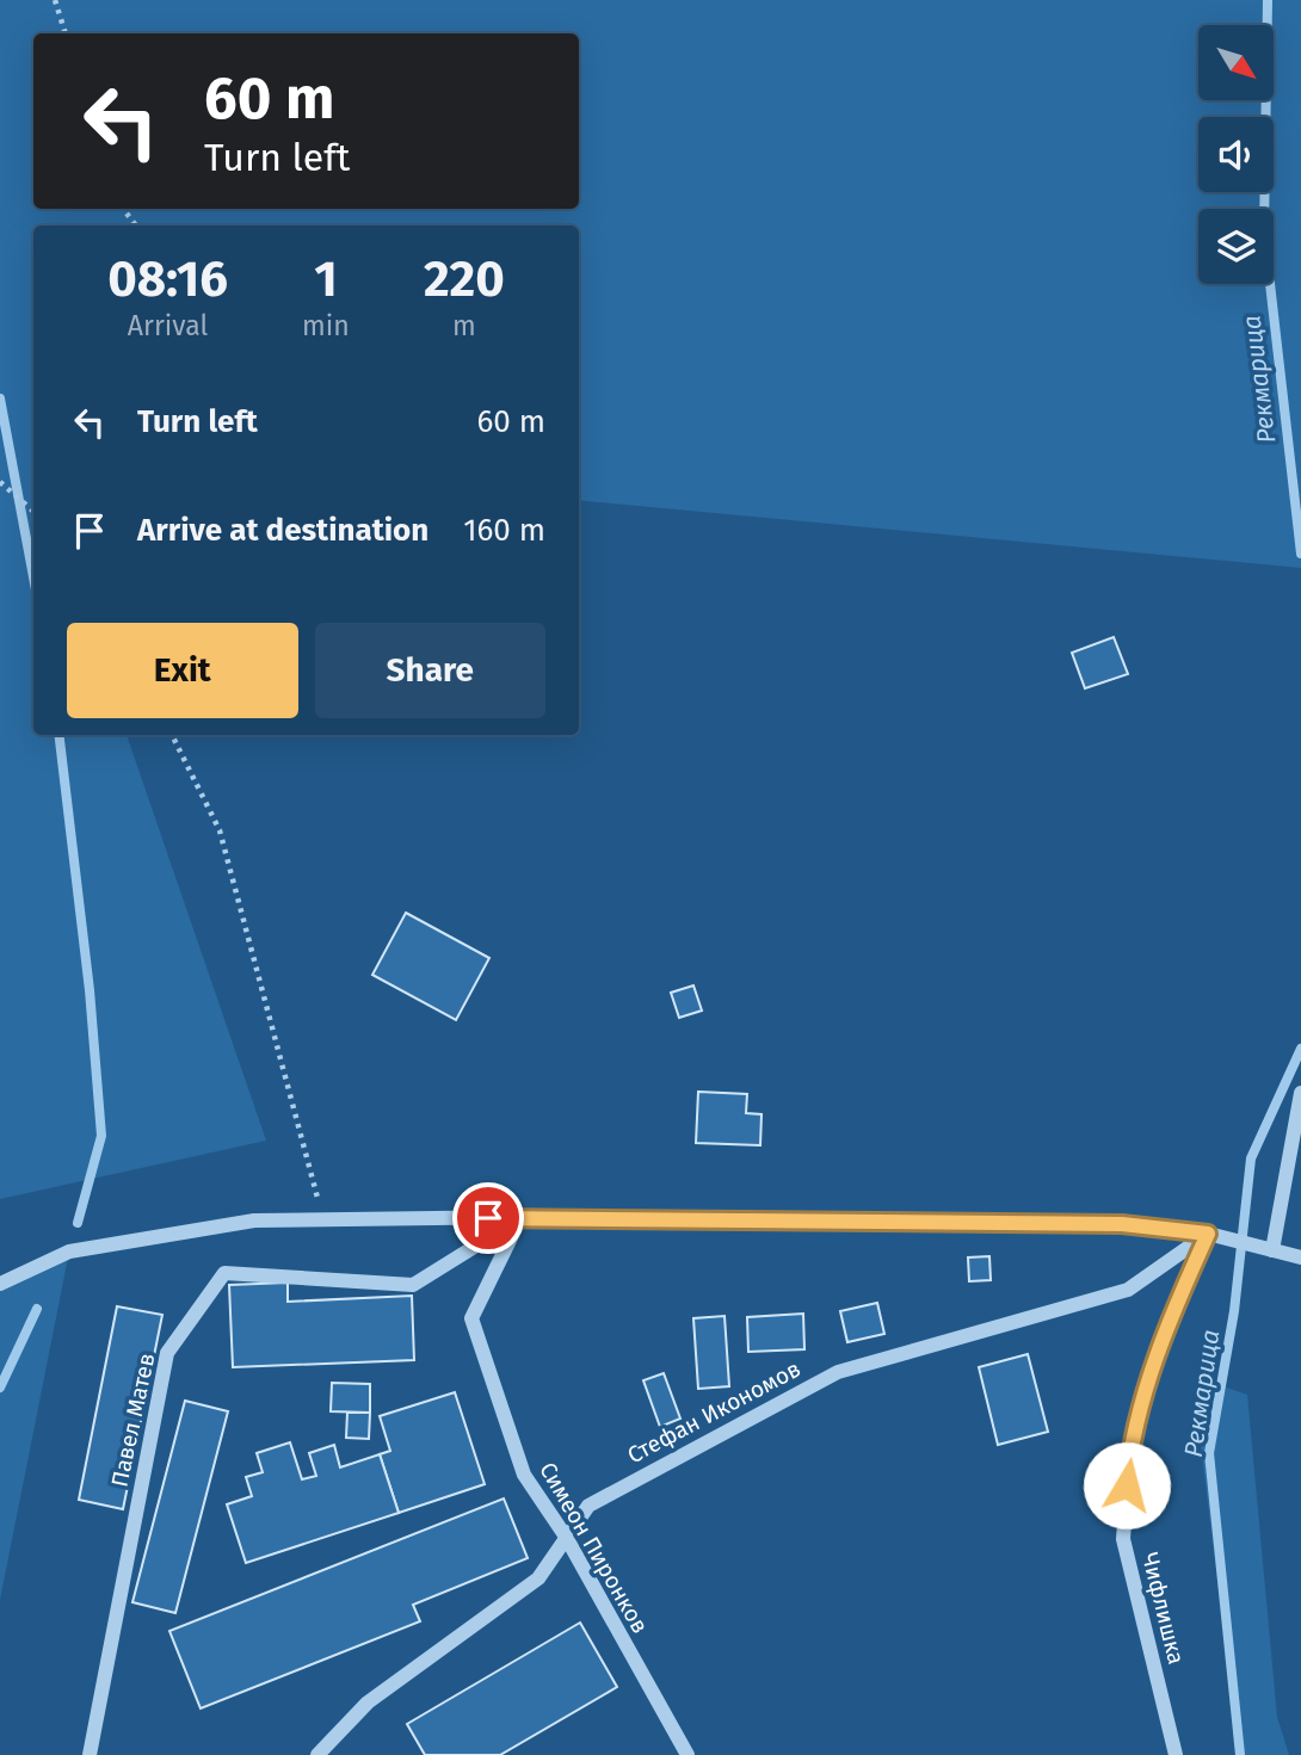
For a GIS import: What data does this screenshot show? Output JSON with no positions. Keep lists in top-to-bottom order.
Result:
{
  "streets": {
    "street": [
      "Стефан Икономов",
      "Павел Матев",
      "Симеон Пиронков",
      "Чифлишка"
    ]
  },
  "crossings": [
    ["Стефан Икономов", "Симеон Пиронков"],
    ["Стефан Икономов", "Чифлишка"],
    ["Павел Матев", "Симеон Пиронков"]
  ],
  "water": ["Рекмарица"],
  "north": "bottom right",
  "page": {
    "turn": ["60 m", "Turn left"],
    "eta": [
      "08:16",
      "Arrival",
      "1",
      "min",
      "220",
      "m"
    ],
    "list": [
      {
        "name": "Turn left",
        "value": "60 m"
      },
      {
        "name": "Arrive at destination",
        "value": "160 m"
      }
    ],
    "buttons": ["Exit", "Share"]
  }
}
